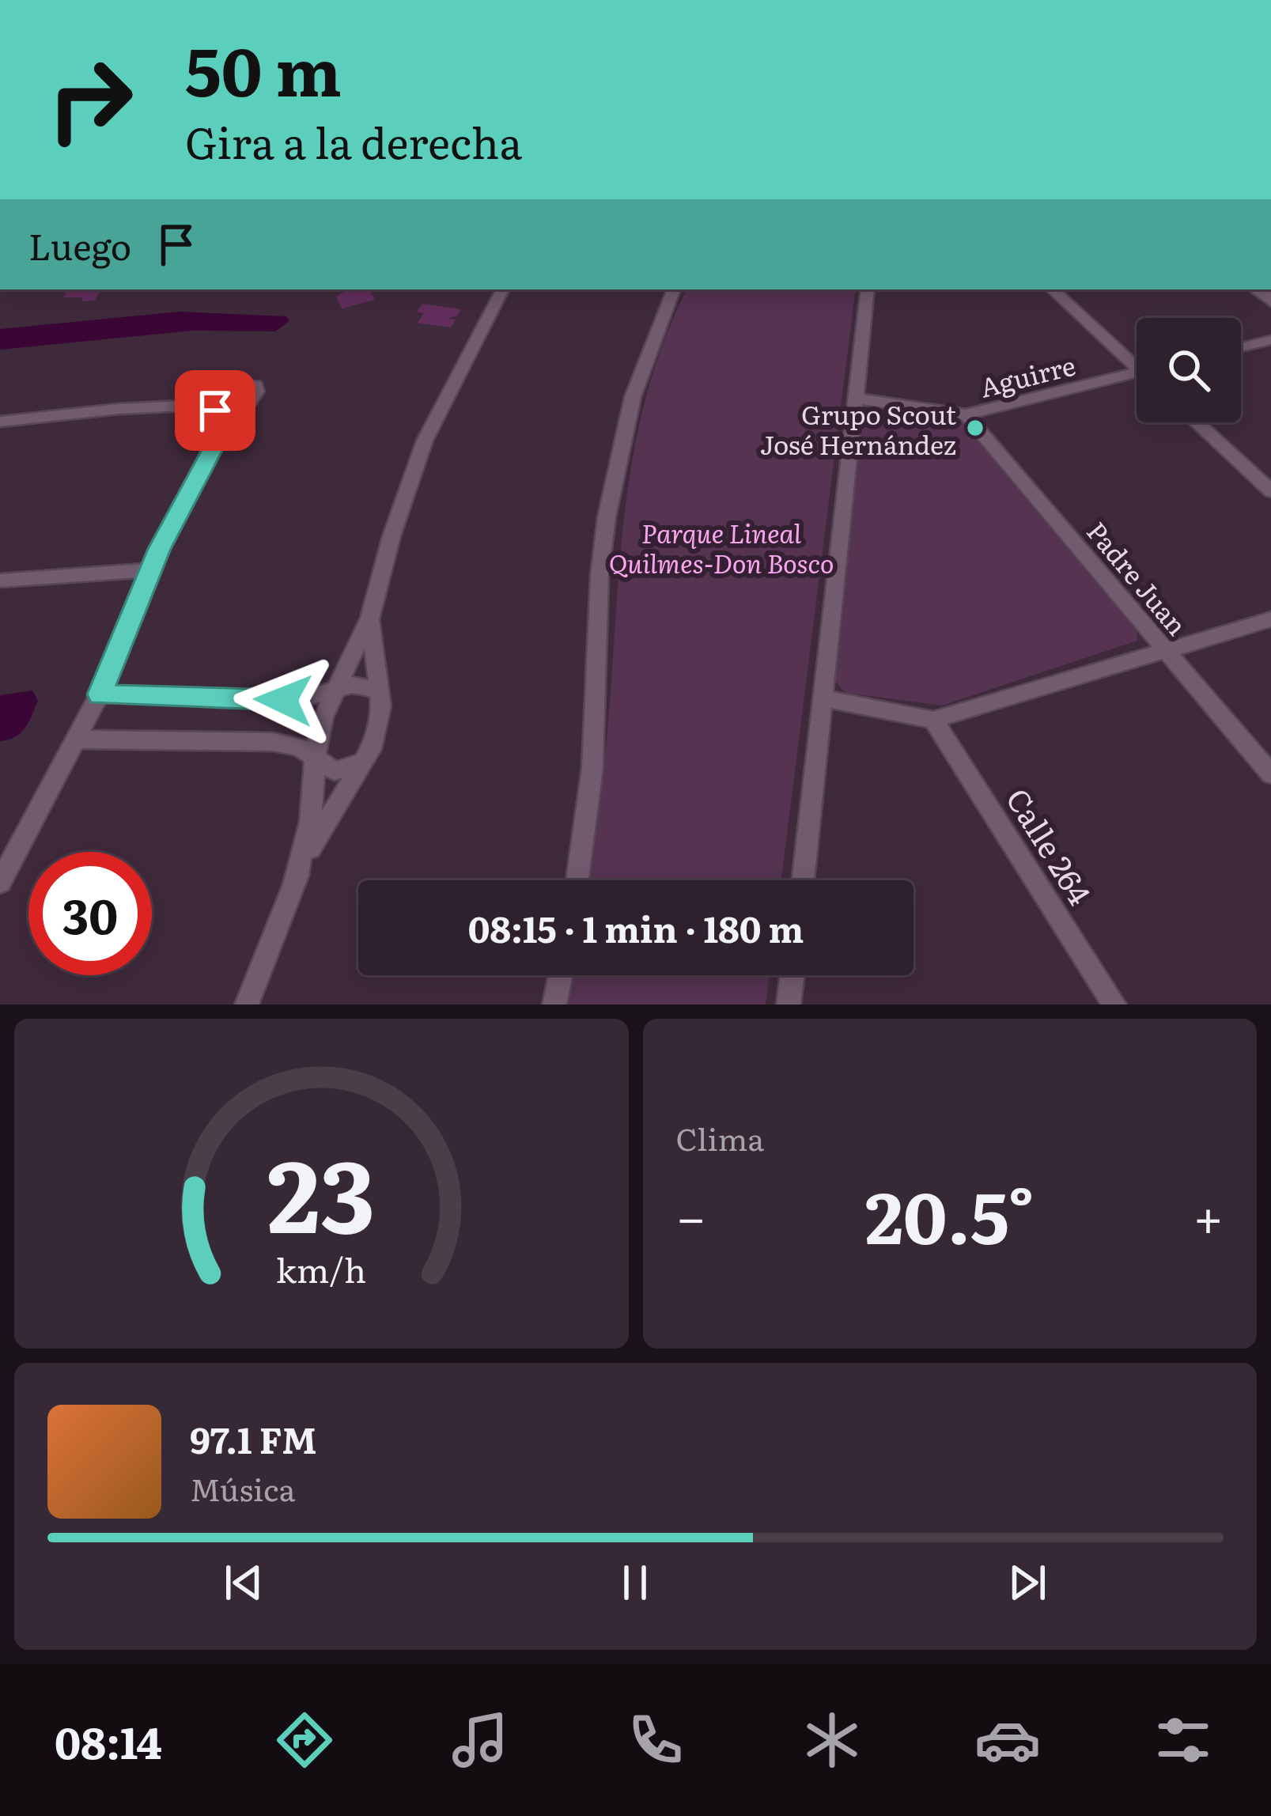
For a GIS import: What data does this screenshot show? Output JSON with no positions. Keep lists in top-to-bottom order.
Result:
{
  "streets": {
    "street": ["Aguirre", "Padre Juan", "Calle 264"]
  },
  "crossings": [
    ["Aguirre", "Padre Juan"]
  ],
  "parks": ["Parque Lineal Quilmes-Don Bosco"],
  "places": ["Grupo Scout José Hernández"],
  "page": {
    "turn": ["50 m", "Gira a la derecha"],
    "then": "Luego",
    "limit": "30",
    "trip": "08:15 · 1 min · 180 m",
    "tile": "Clima",
    "heat": ["−", "20.5°", "+"],
    "song": ["97.1 FM", "Música"],
    "tabs": "08:14",
    "gauge": ["23", "km/h"]
  }
}
